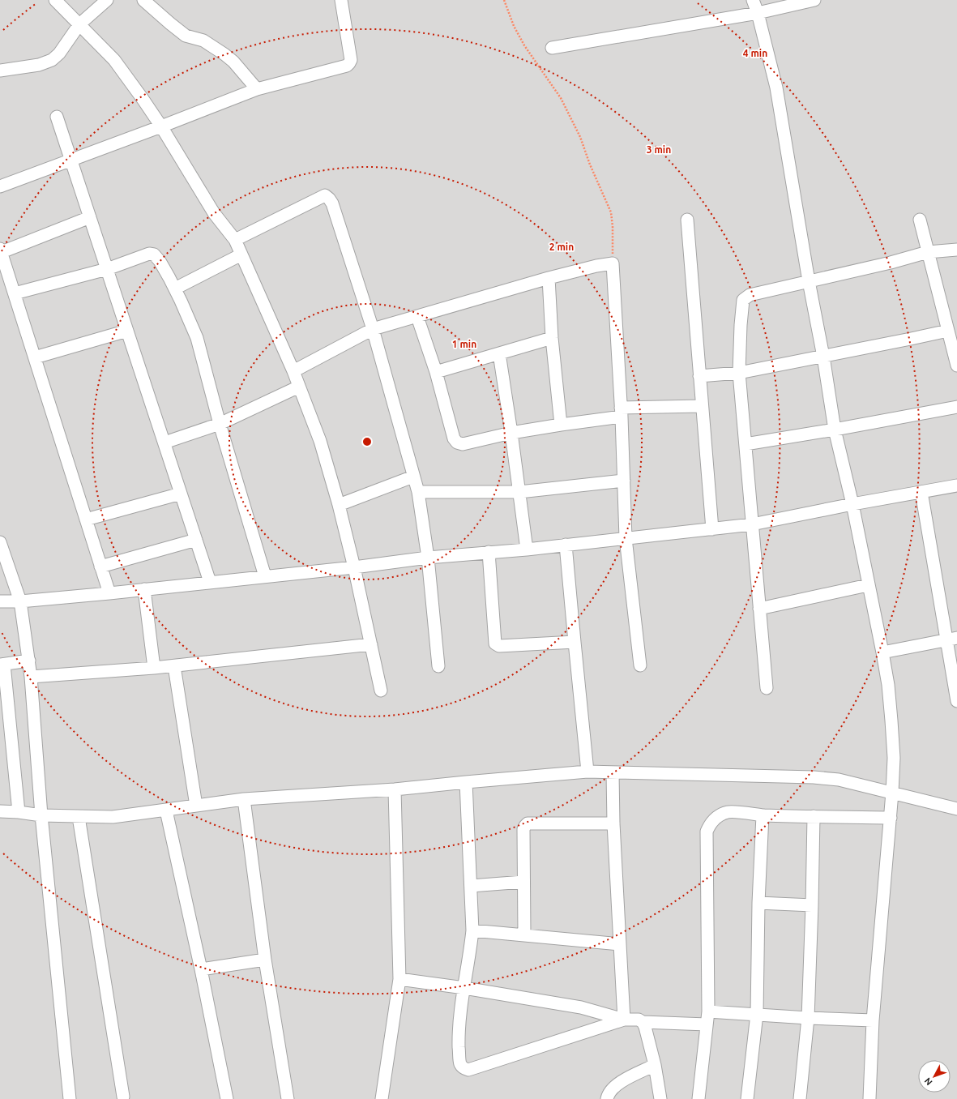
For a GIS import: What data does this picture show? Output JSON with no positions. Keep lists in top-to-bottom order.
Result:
{
  "north": "bottom left",
  "rings": [
    "4 min",
    "3 min",
    "2 min",
    "1 min"
  ]
}
